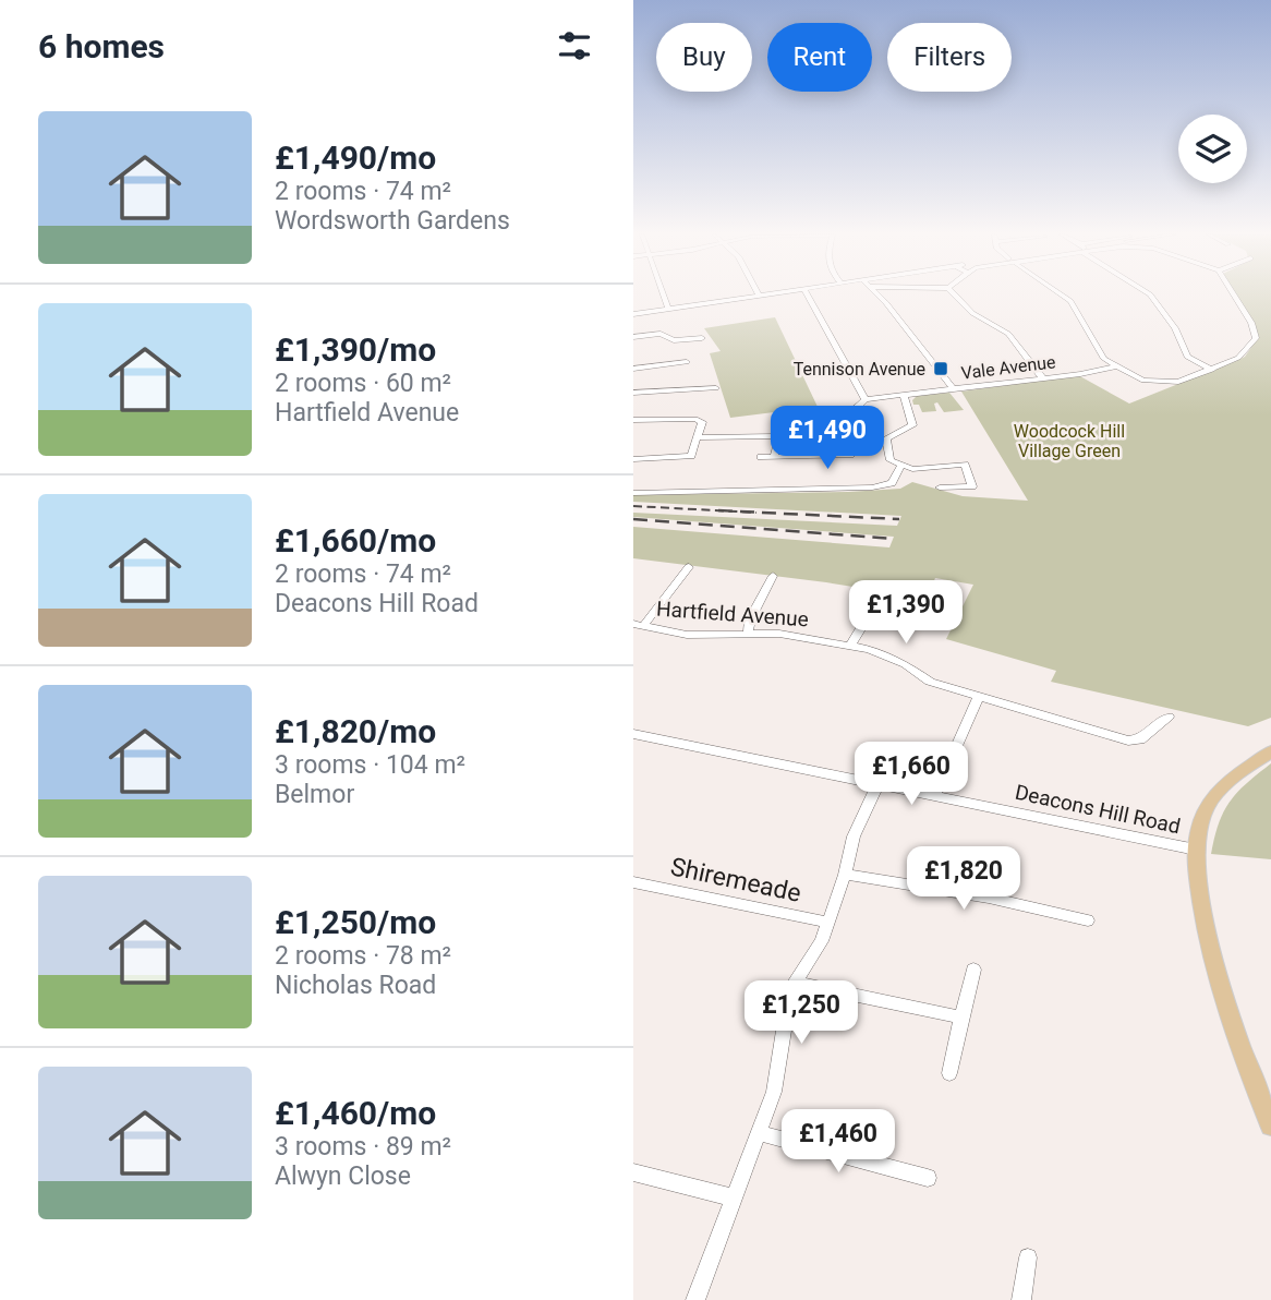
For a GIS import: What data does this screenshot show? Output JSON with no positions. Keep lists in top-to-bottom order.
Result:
{
  "streets": {
    "street": [
      "Vale Avenue",
      "Hartfield Avenue",
      "Deacons Hill Road",
      "Shiremeade"
    ]
  },
  "parks": ["Woodcock Hill Village Green"],
  "places": {
    "transit": ["Tennison Avenue"]
  },
  "page": {
    "heading": "6 homes",
    "chip": ["Buy", "Rent", "Filters"],
    "list": [
      {
        "name": "£1,490/mo",
        "note": "2 rooms · 74 m² · Wordsworth Gardens"
      },
      {
        "name": "£1,390/mo",
        "note": "2 rooms · 60 m² · Hartfield Avenue"
      },
      {
        "name": "£1,660/mo",
        "note": "2 rooms · 74 m² · Deacons Hill Road"
      },
      {
        "name": "£1,820/mo",
        "note": "3 rooms · 104 m² · Belmor"
      },
      {
        "name": "£1,250/mo",
        "note": "2 rooms · 78 m² · Nicholas Road"
      },
      {
        "name": "£1,460/mo",
        "note": "3 rooms · 89 m² · Alwyn Close"
      }
    ],
    "price": [
      "£1,490",
      "£1,390",
      "£1,660",
      "£1,820",
      "£1,250",
      "£1,460"
    ]
  }
}
